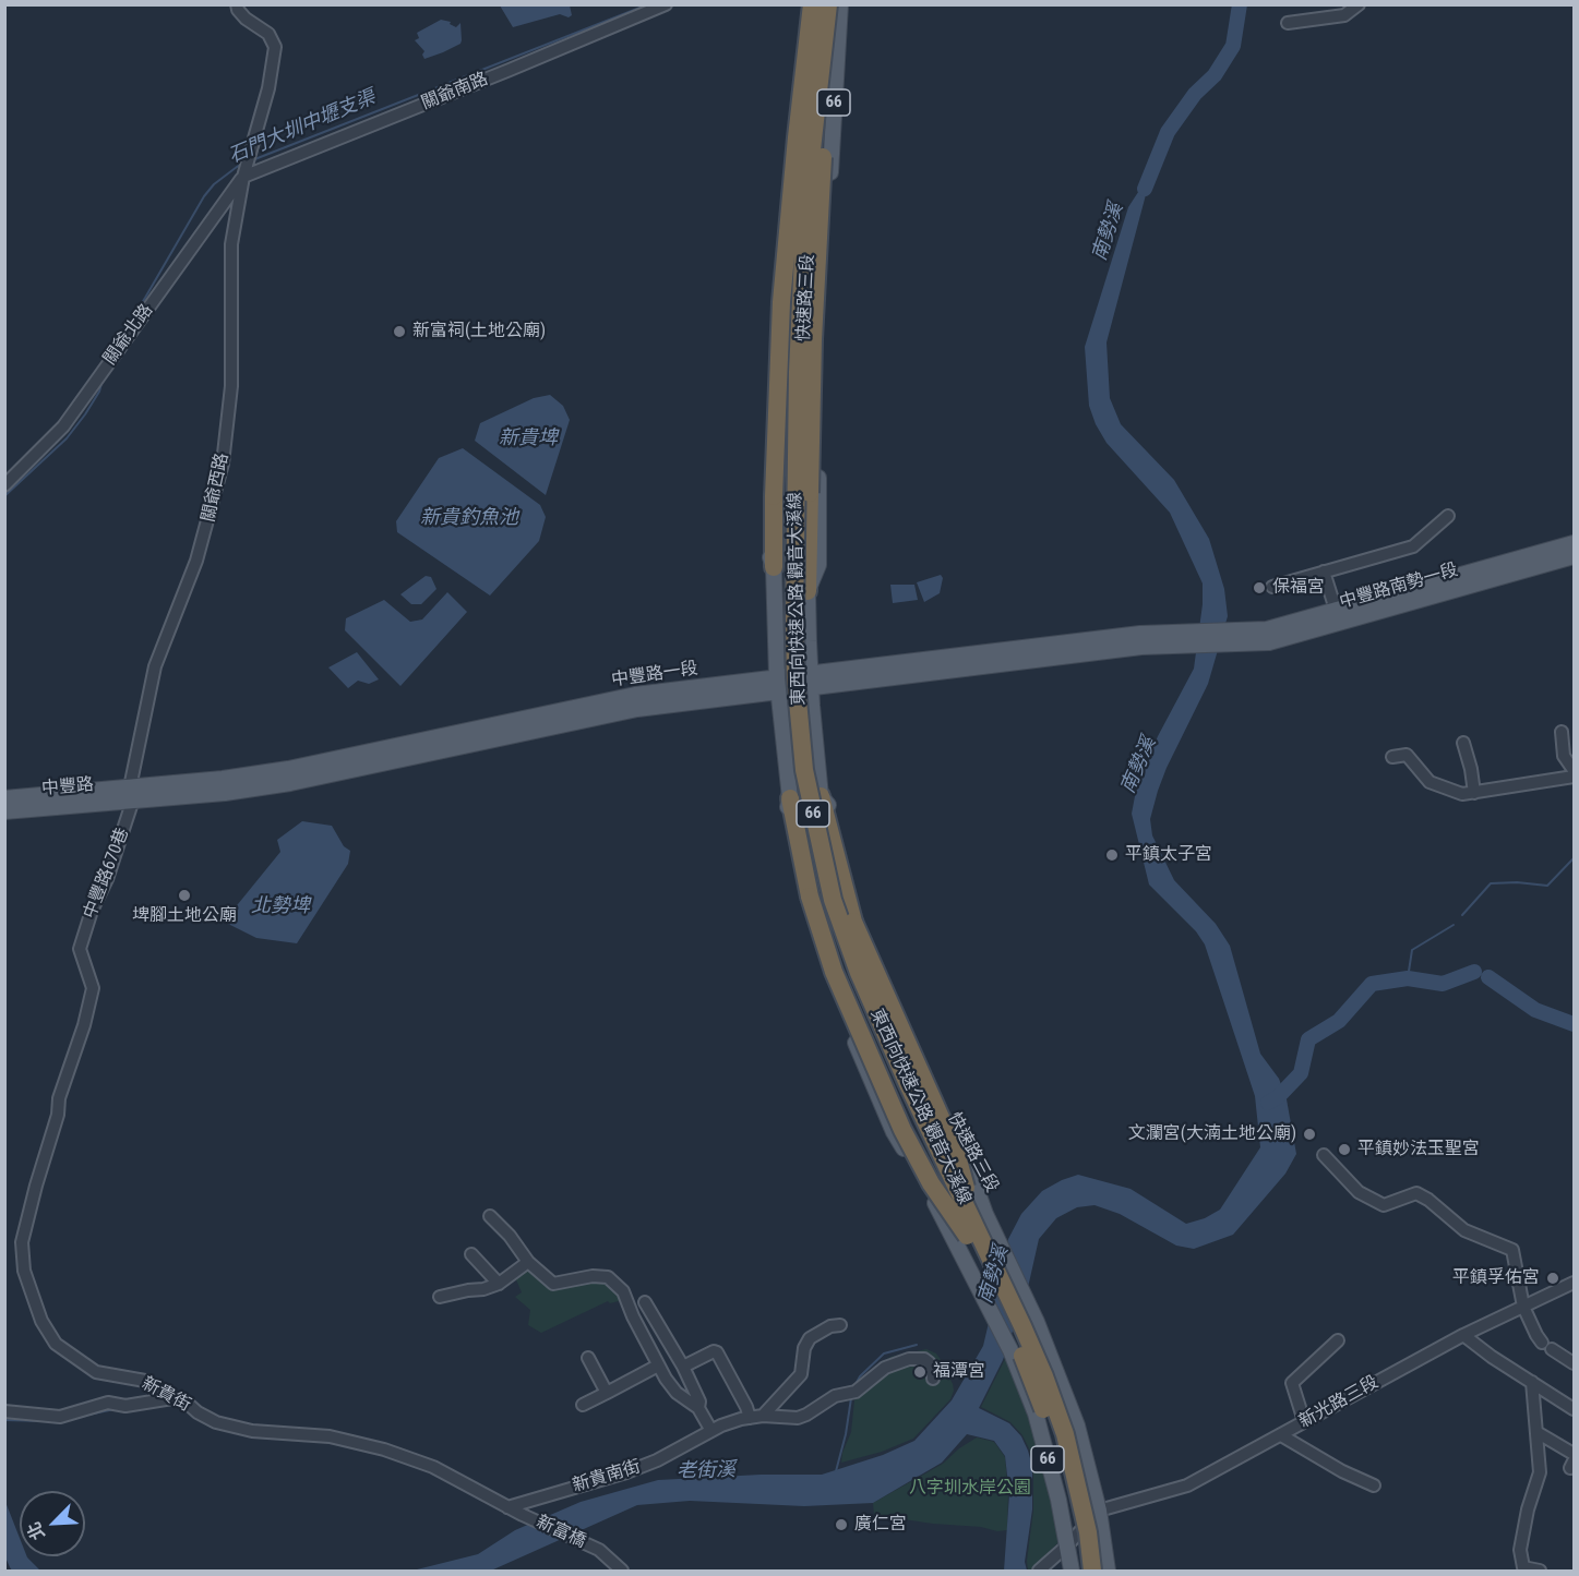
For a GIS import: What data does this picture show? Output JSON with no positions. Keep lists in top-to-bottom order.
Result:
{
  "streets": {
    "highway": ["66", "東西向快速公路 觀音大溪線"],
    "main road": [
      "快速路三段",
      "中豐路南勢一段",
      "中豐路一段",
      "中豐路"
    ],
    "street": [
      "關爺南路",
      "關爺北路",
      "關爺西路",
      "中豐路670巷",
      "新貴街",
      "新光路三段",
      "新貴南街",
      "新富橋"
    ]
  },
  "crossings": [
    ["關爺南路", "關爺北路"],
    ["關爺南路", "關爺西路"],
    ["66", "快速路三段"],
    ["66", "東西向快速公路 觀音大溪線"],
    ["66", "新光路三段"],
    ["快速路三段", "東西向快速公路 觀音大溪線"],
    ["快速路三段", "中豐路一段"],
    ["關爺北路", "關爺西路"],
    ["關爺西路", "中豐路一段"],
    ["關爺西路", "中豐路"],
    ["關爺西路", "中豐路670巷"],
    ["中豐路南勢一段", "中豐路一段"],
    ["中豐路一段", "中豐路"],
    ["中豐路一段", "中豐路670巷"],
    ["中豐路", "中豐路670巷"],
    ["中豐路670巷", "新貴街"],
    ["新貴街", "新貴南街"],
    ["新貴街", "新富橋"]
  ],
  "water": [
    "石門大圳中壢支渠",
    "南勢溪",
    "新貴埤",
    "新貴釣魚池",
    "北勢埤",
    "老街溪"
  ],
  "parks": ["八字圳水岸公園"],
  "places": [
    "新富祠(土地公廟)",
    "保福宮",
    "平鎮太子宮",
    "埤腳土地公廟",
    "文瀾宮(大湳土地公廟)",
    "平鎮妙法玉聖宮",
    "平鎮孚佑宮",
    "福潭宮",
    "廣仁宮"
  ],
  "north": "bottom left"
}
